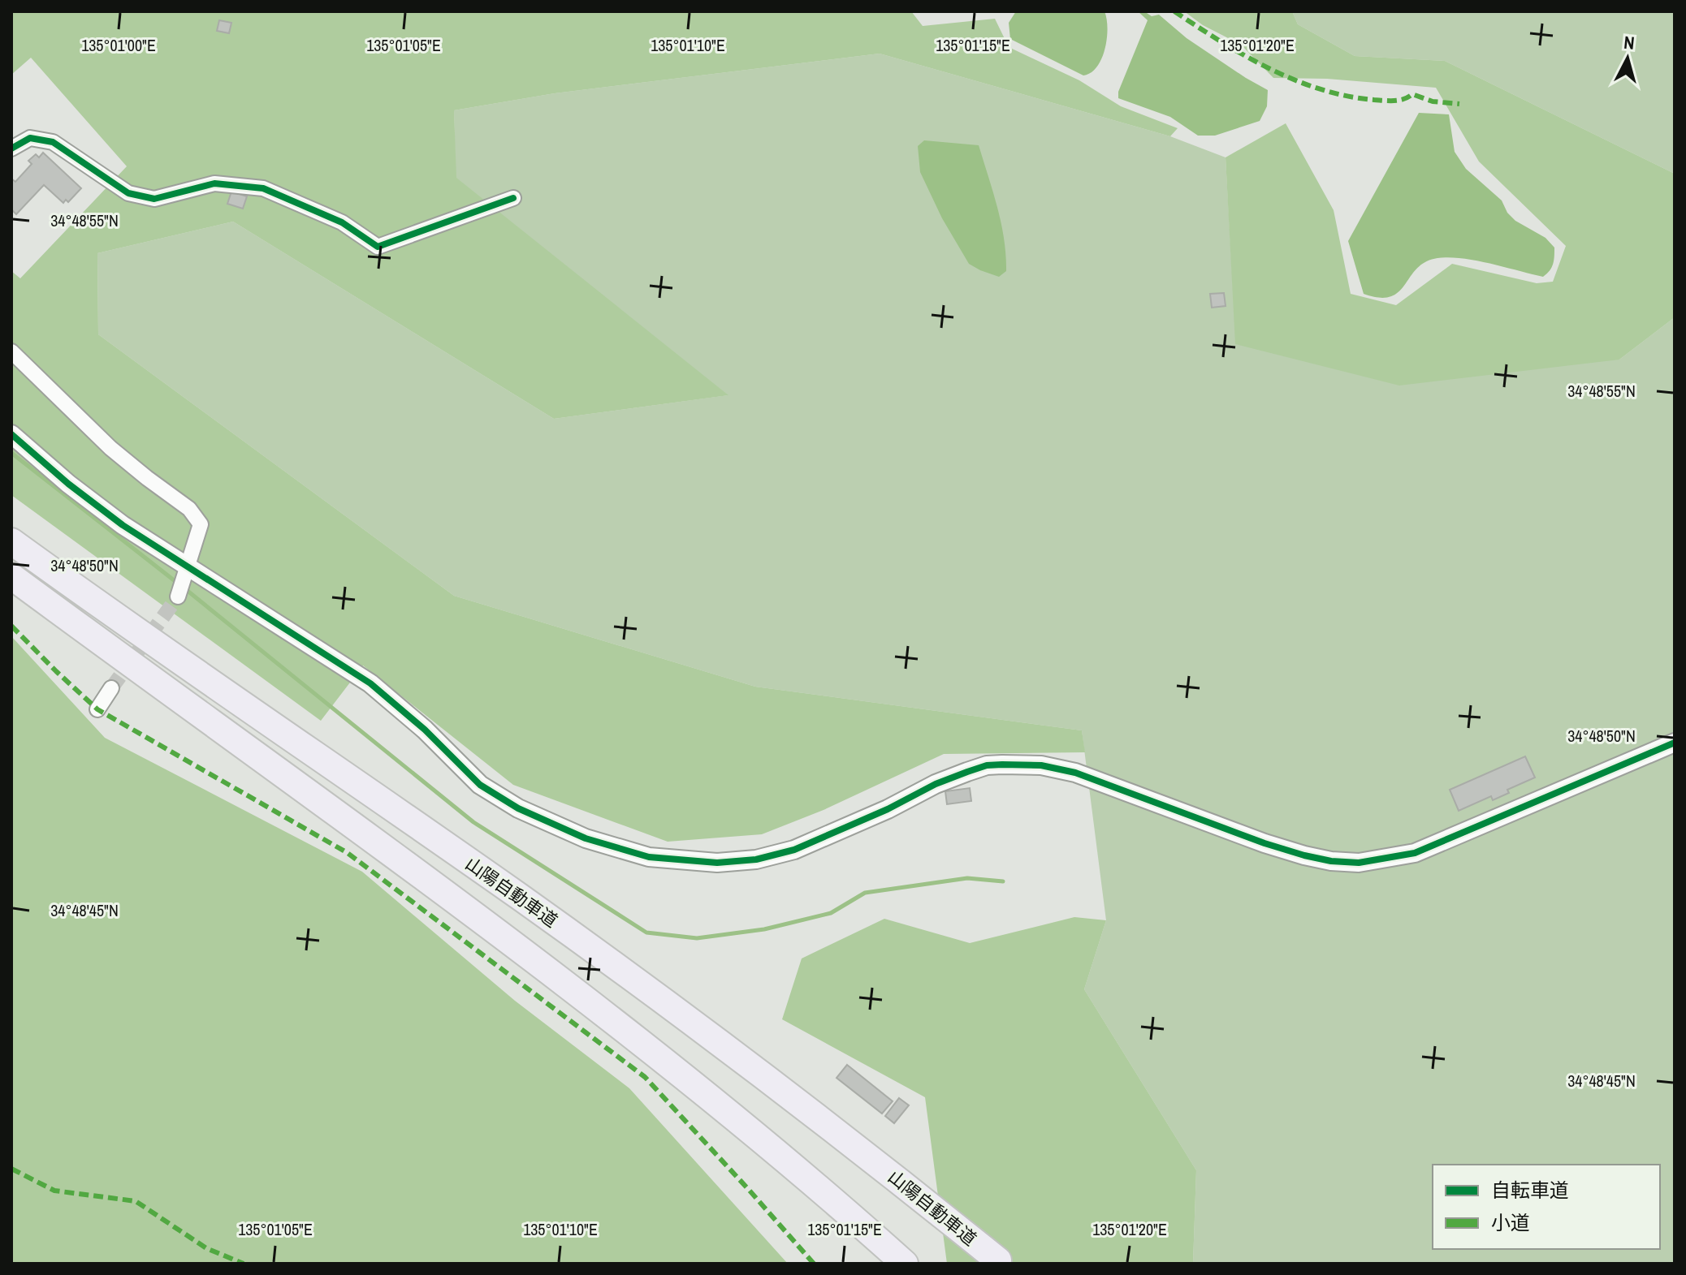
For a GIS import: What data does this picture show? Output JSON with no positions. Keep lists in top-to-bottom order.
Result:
{
  "streets": {
    "highway": ["山陽自動車道"]
  },
  "legend": ["自転車道", "小道"],
  "north": "top",
  "coordinates": [
    "135°01'00\"E",
    "135°01'05\"E",
    "135°01'10\"E",
    "135°01'15\"E",
    "135°01'20\"E",
    "34°48'55\"N",
    "34°48'50\"N",
    "34°48'45\"N"
  ]
}
